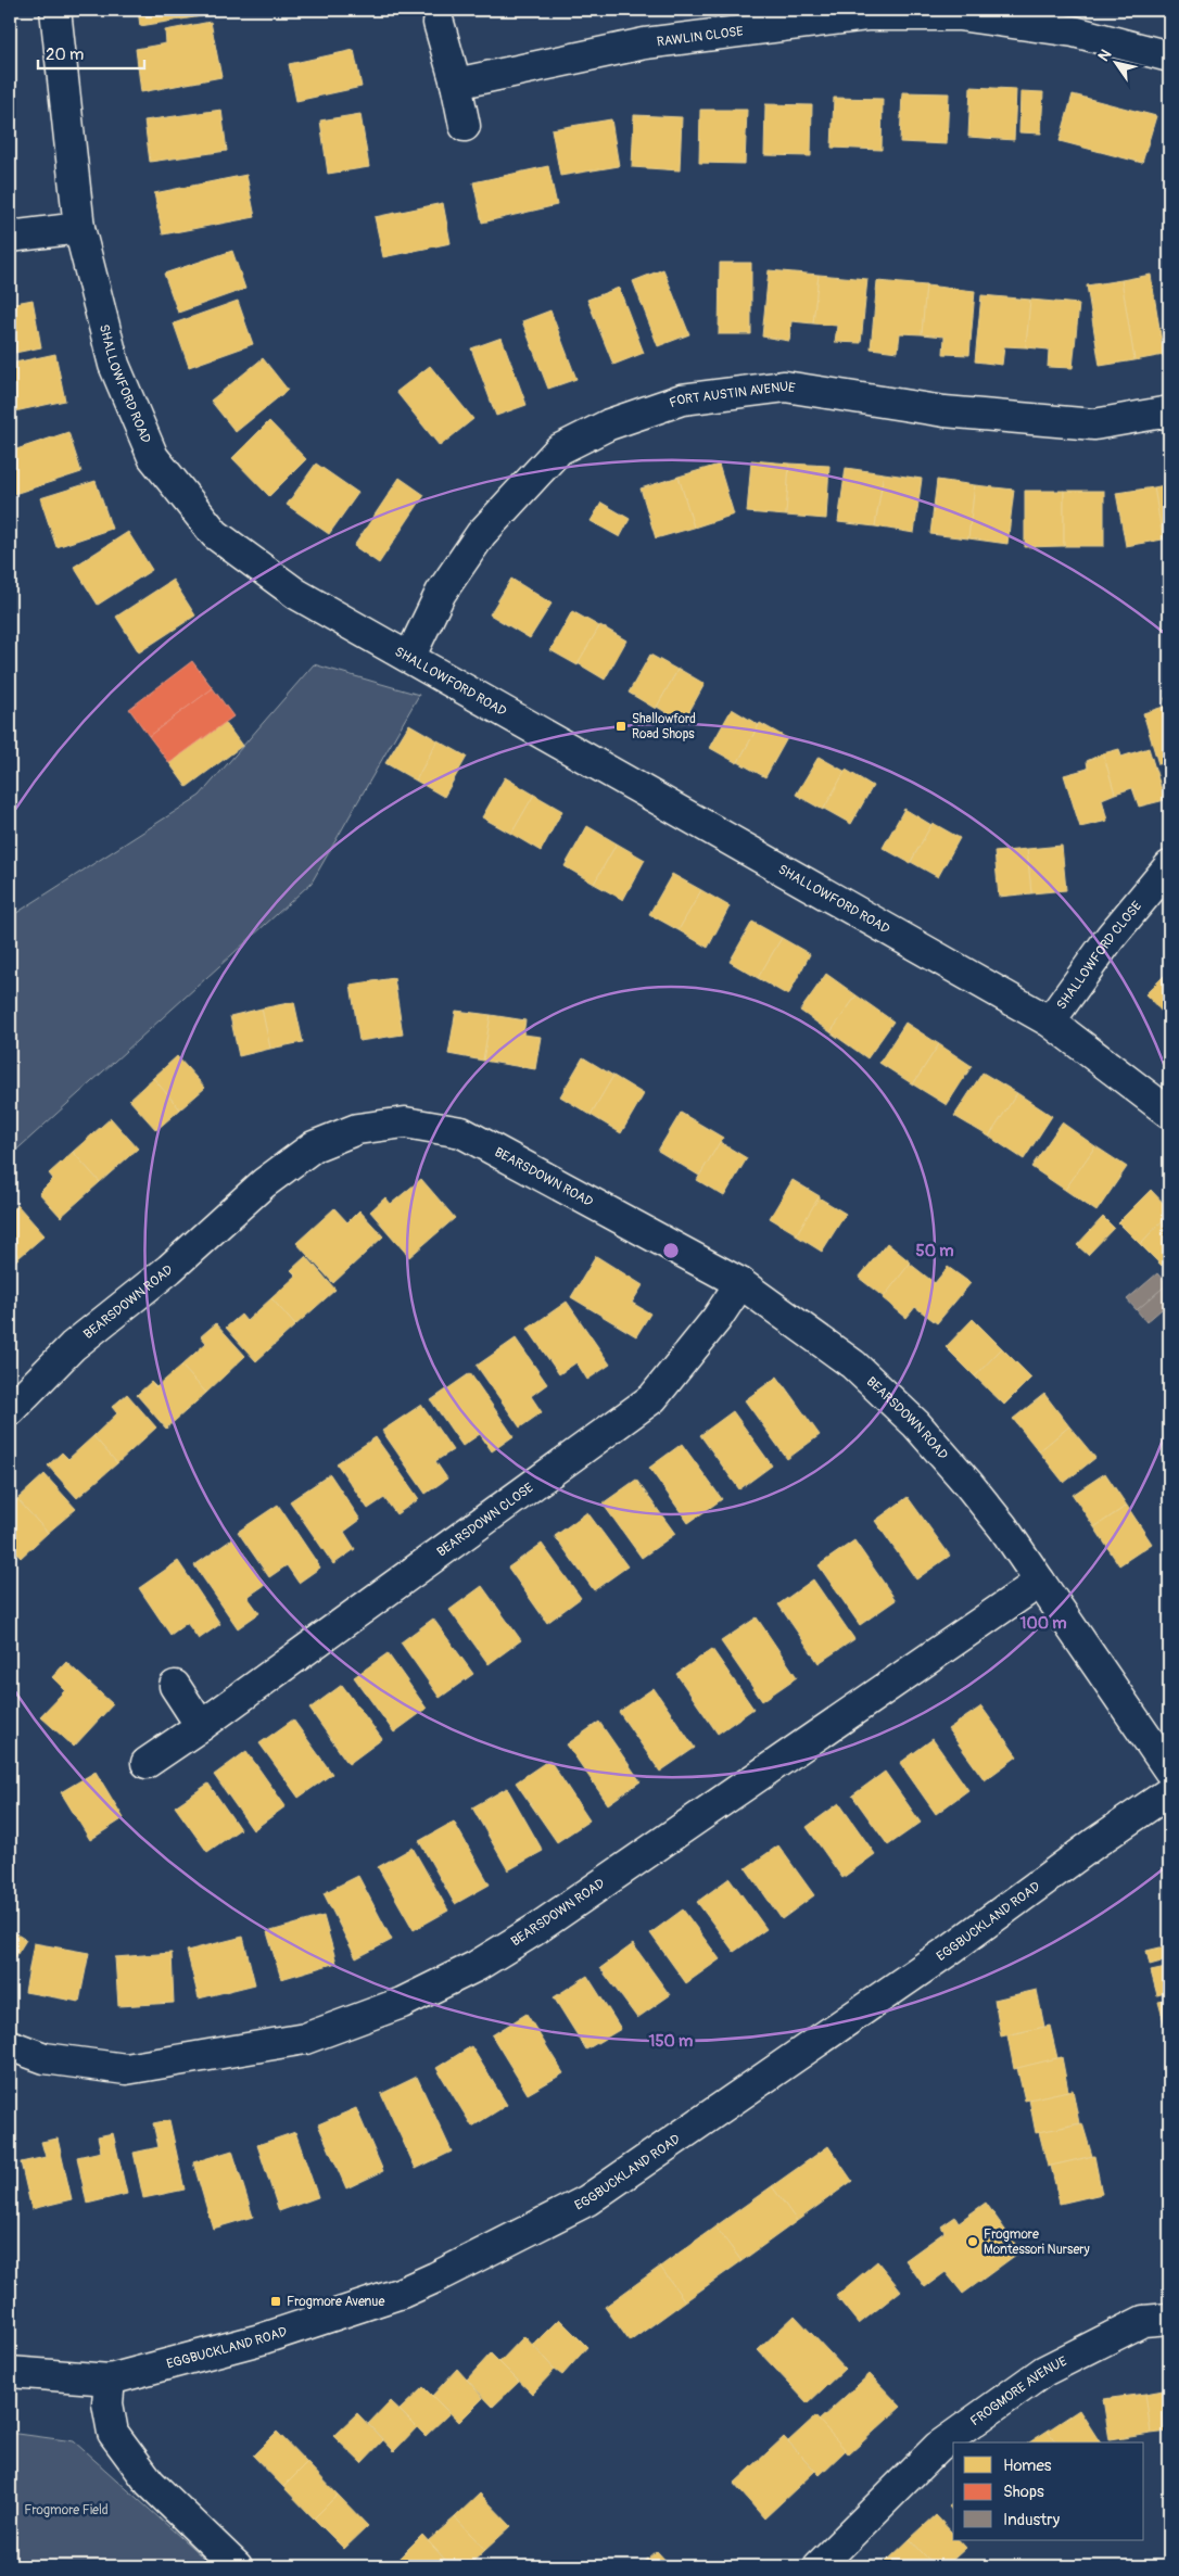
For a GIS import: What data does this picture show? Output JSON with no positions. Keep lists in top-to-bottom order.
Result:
{
  "streets": {
    "street": [
      "RAWLIN CLOSE",
      "SHALLOWFORD ROAD",
      "FORT AUSTIN AVENUE",
      "SHALLOWFORD CLOSE",
      "BEARSDOWN ROAD",
      "BEARSDOWN CLOSE",
      "EGGBUCKLAND ROAD",
      "FROGMORE AVENUE"
    ]
  },
  "crossings": [
    ["SHALLOWFORD ROAD", "FORT AUSTIN AVENUE"],
    ["SHALLOWFORD ROAD", "SHALLOWFORD CLOSE"],
    ["BEARSDOWN ROAD", "BEARSDOWN CLOSE"]
  ],
  "parks": ["Frogmore Field"],
  "places": {
    "transit": ["Shallowford Road Shops", "Frogmore Avenue"],
    "other": ["Frogmore Montessori Nursery"]
  },
  "legend": ["Homes", "Shops", "Industry"],
  "scale_bar": "20 m",
  "north": "top left",
  "rings": ["50 m", "100 m", "150 m"]
}
